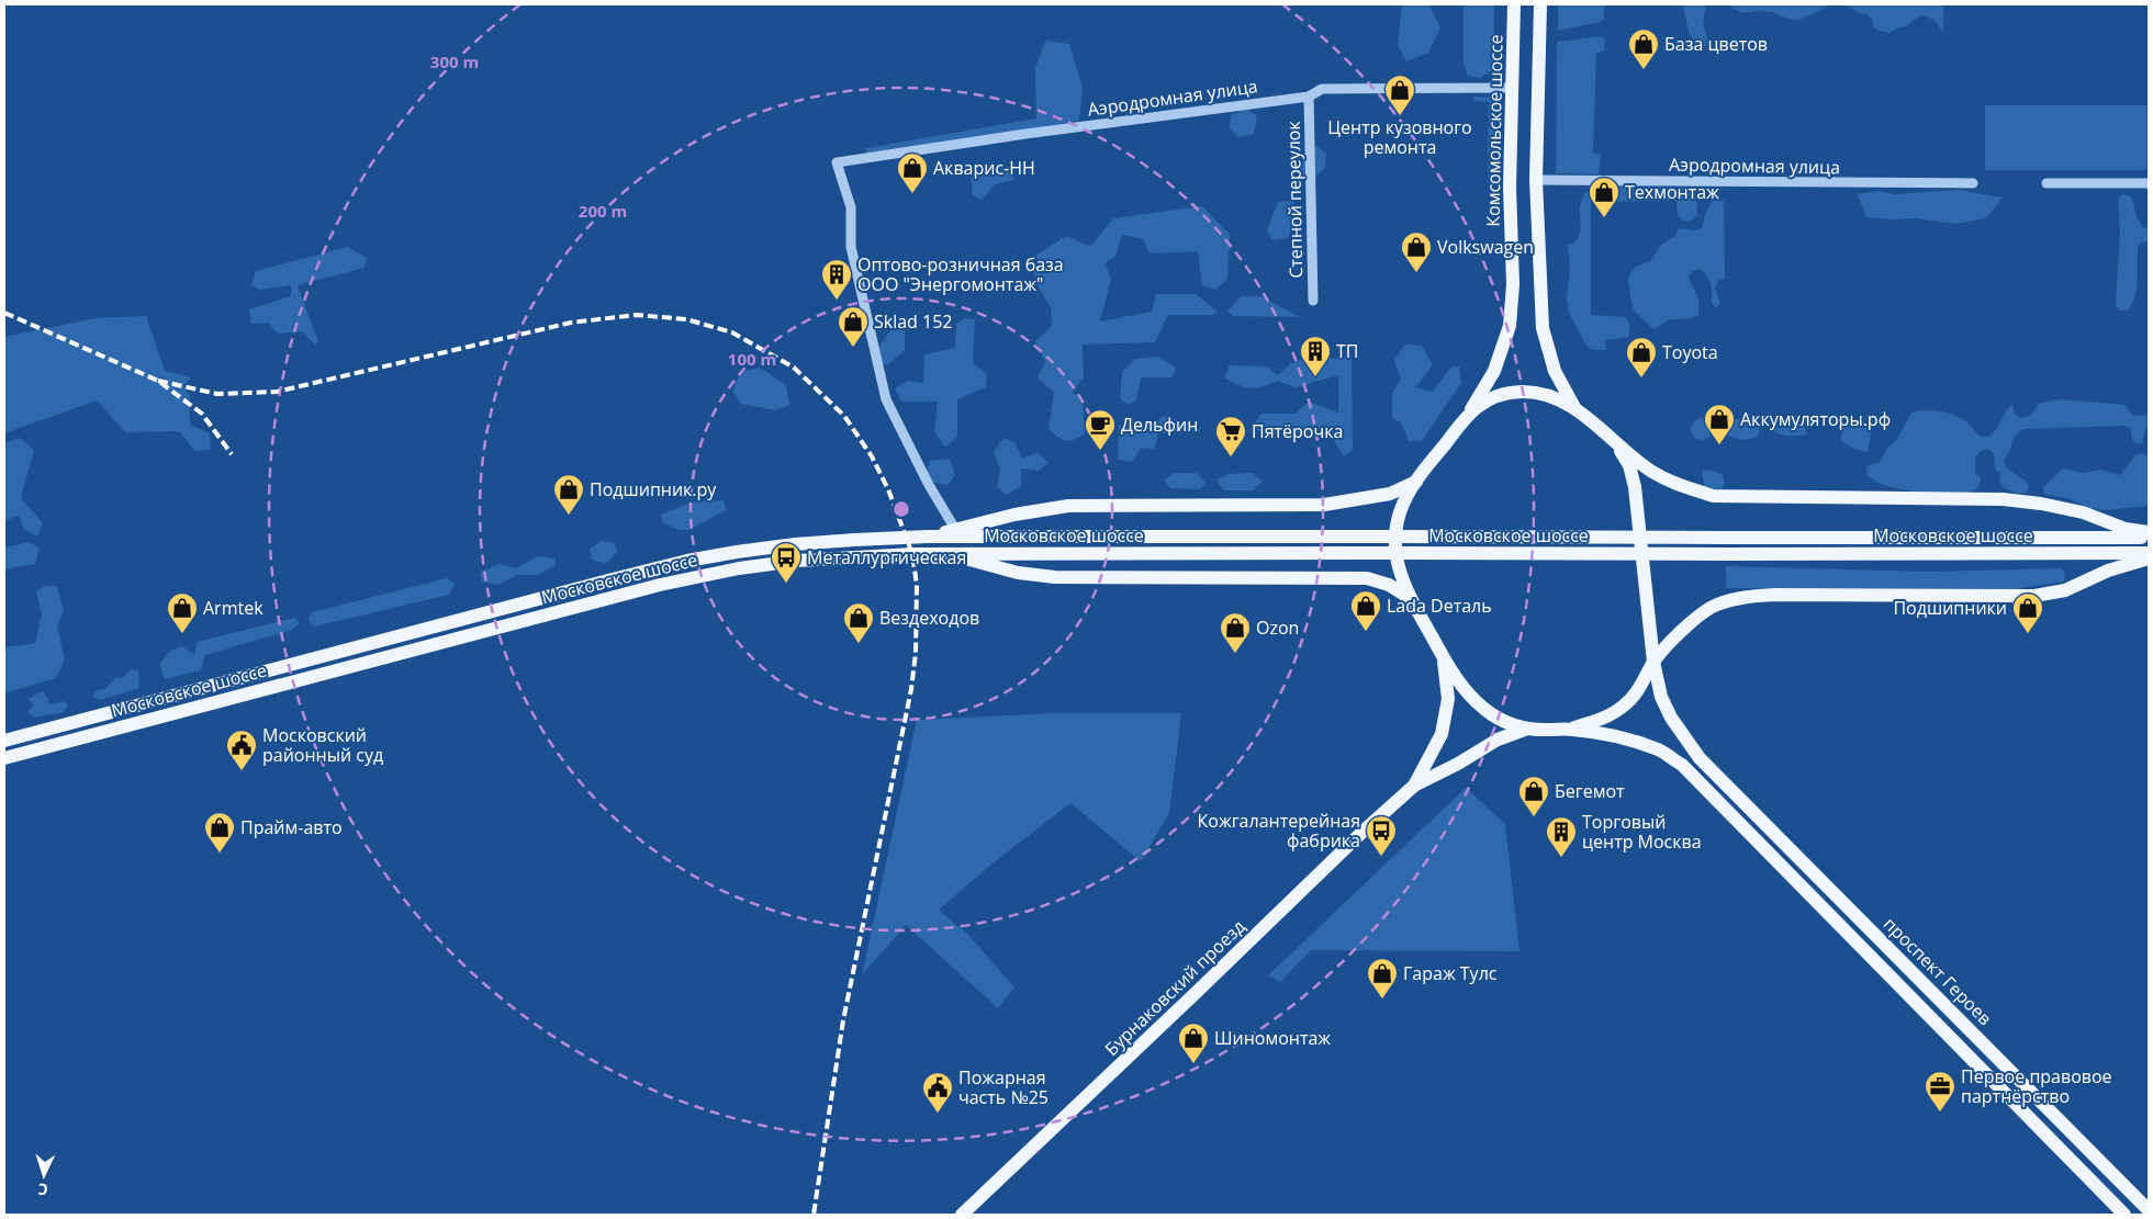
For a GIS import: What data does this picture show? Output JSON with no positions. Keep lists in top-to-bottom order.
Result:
{
  "streets": {
    "main road": [
      "Комсомольское шоссе",
      "Московское шоссе",
      "проспект Героев",
      "Бурнаковский проезд"
    ],
    "street": ["Аэродромная улица", "Степной переулок"]
  },
  "crossings": [
    ["Аэродромная улица", "Комсомольское шоссе"],
    ["Аэродромная улица", "Степной переулок"]
  ],
  "places": {
    "shop": [
      "База цветов",
      "Центр кузовного ремонта",
      "Акварис-НН",
      "Техмонтаж",
      "Volkswagen",
      "Sklad 152",
      "Toyota",
      "Аккумуляторы.рф",
      "Подшипник.ру",
      "Lada Dеталь",
      "Armtek",
      "Подшипники",
      "Вездеходов",
      "Ozon",
      "Бегемот",
      "Прайм-авто",
      "Гараж Тулс",
      "Шиномонтаж"
    ],
    "building": ["Оптово-розничная база ООО \"Энергомонтаж\"", "ТП", "Торговый центр Москва"],
    "cafe": ["Дельфин"],
    "supermarket": ["Пятёрочка"],
    "bus stop": ["Металлургическая", "Кожгалантерейная фабрика"],
    "public building": ["Московский районный суд", "Пожарная часть №25"],
    "office": ["Первое правовое партнёрство"]
  },
  "north": "bottom",
  "rings": ["300 m", "200 m", "100 m"]
}
